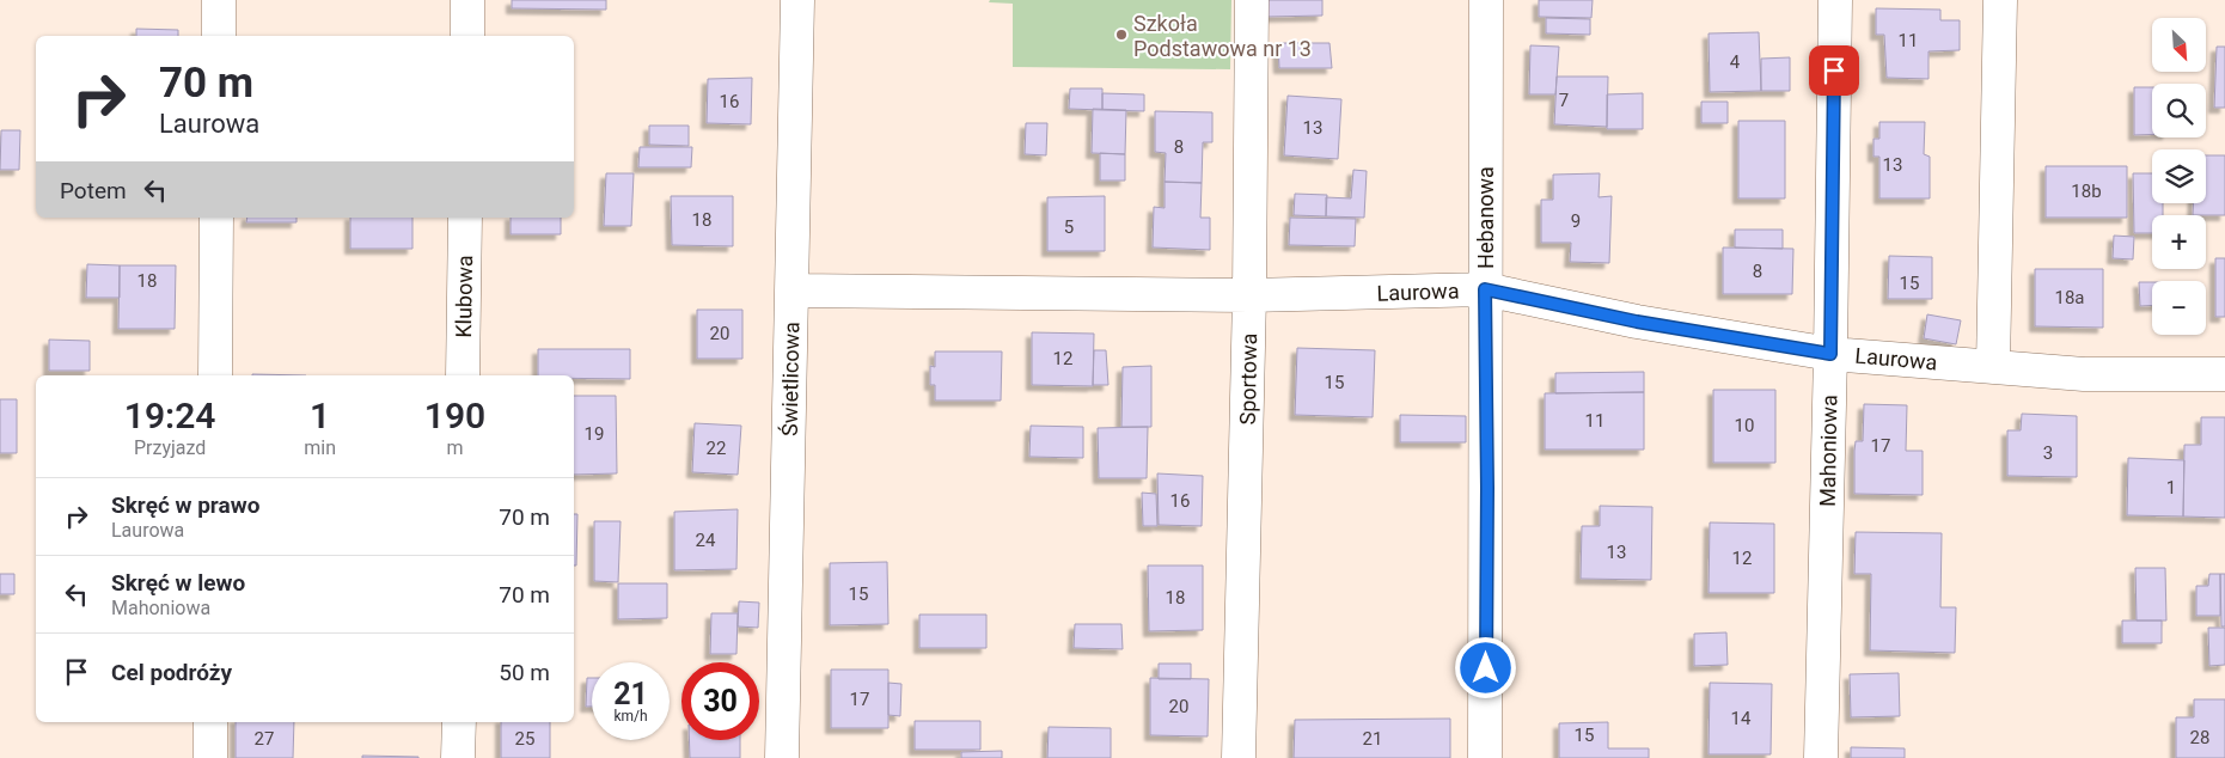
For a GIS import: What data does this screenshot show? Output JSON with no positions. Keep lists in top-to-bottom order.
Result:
{
  "streets": {
    "street": [
      "Hebanowa",
      "Laurowa",
      "Klubowa",
      "Świetlicowa",
      "Sportowa",
      "Mahoniowa"
    ]
  },
  "crossings": [
    ["Hebanowa", "Laurowa"],
    ["Laurowa", "Świetlicowa"],
    ["Laurowa", "Sportowa"],
    ["Laurowa", "Mahoniowa"]
  ],
  "places": ["Szkoła Podstawowa nr 13"],
  "house_numbers": [
    "11",
    "4",
    "7",
    "16",
    "13",
    "8",
    "13",
    "18b",
    "18",
    "9",
    "5",
    "8",
    "18",
    "15",
    "18a",
    "20",
    "12",
    "15",
    "11",
    "10",
    "19",
    "17",
    "22",
    "3",
    "1",
    "16",
    "24",
    "13",
    "12",
    "15",
    "18",
    "17",
    "20",
    "14",
    "15",
    "28",
    "27",
    "25",
    "21"
  ],
  "north": "bottom right",
  "page": {
    "map_buttons": ["+", "−"],
    "turn": ["70 m", "Laurowa"],
    "then": "Potem",
    "eta": [
      "19:24",
      "Przyjazd",
      "1",
      "min",
      "190",
      "m"
    ],
    "list": [
      {
        "name": "Skręć w prawo",
        "note": "Laurowa",
        "value": "70 m"
      },
      {
        "name": "Skręć w lewo",
        "note": "Mahoniowa",
        "value": "70 m"
      },
      {
        "name": "Cel podróży",
        "value": "50 m"
      }
    ],
    "speed": "21 km/h",
    "limit": "30"
  }
}
